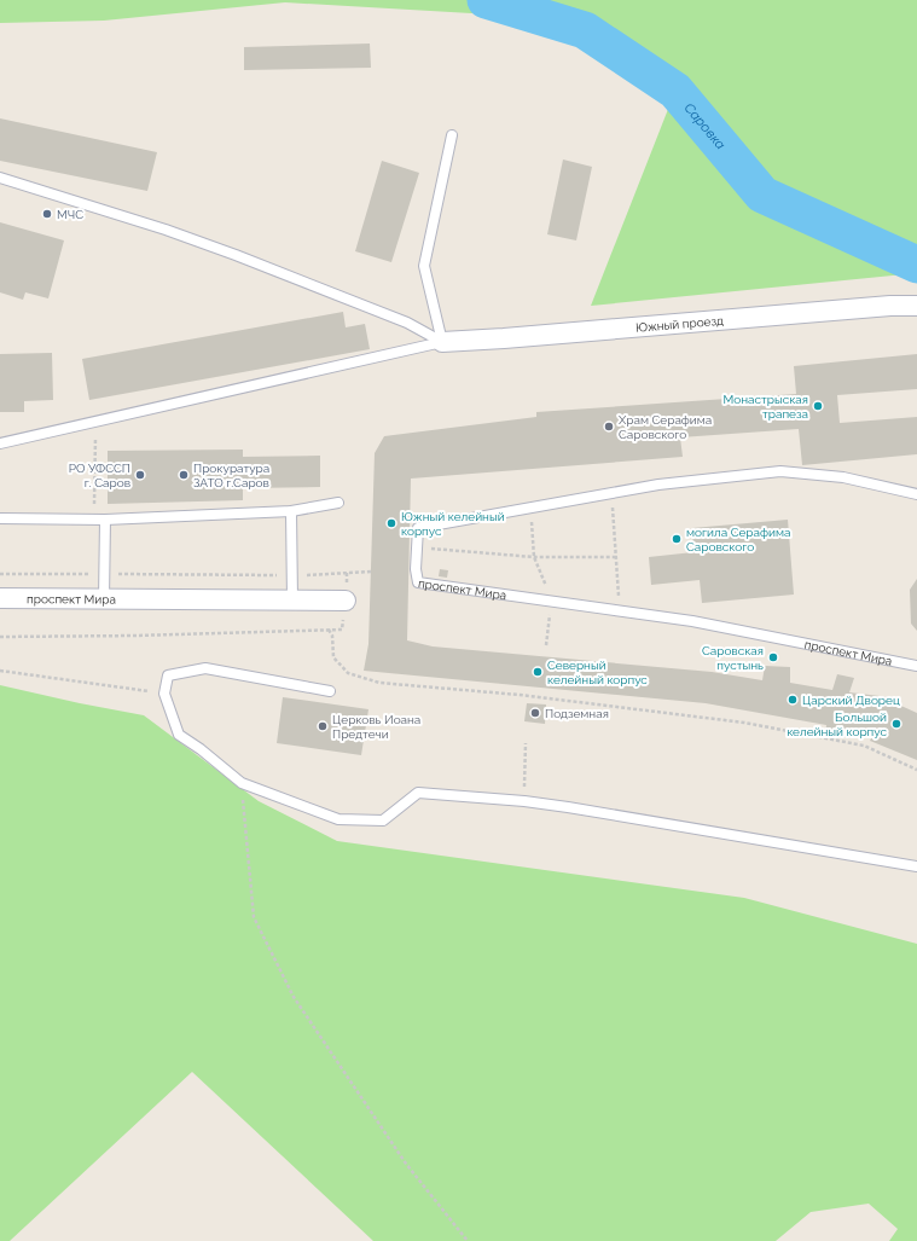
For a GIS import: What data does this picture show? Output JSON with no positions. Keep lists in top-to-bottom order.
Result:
{
  "streets": {
    "street": ["Южный проезд", "проспект Мира"]
  },
  "water": ["Саровка"],
  "places": [
    "МЧС",
    "Монастрыская трапеза",
    "Храм Серафима Саровского",
    "РО УФССП г. Саров",
    "Прокуратура ЗАТО г.Саров",
    "Южный келейный корпус",
    "могила Серафима Саровского",
    "Саровская пустынь",
    "Северный келейный корпус",
    "Царский Дворец",
    "Подземная",
    "Большой келейный корпус",
    "Церковь Иоана Предтечи"
  ]
}
